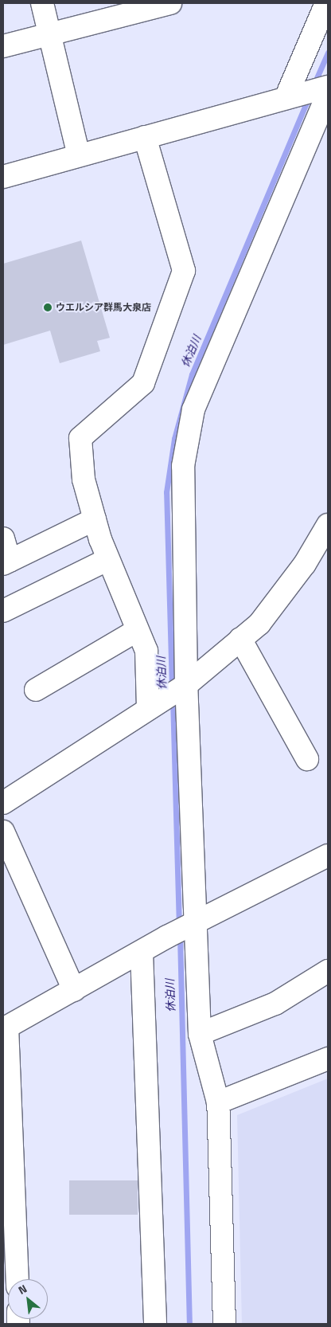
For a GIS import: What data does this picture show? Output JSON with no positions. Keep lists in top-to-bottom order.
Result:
{
  "water": ["休泊川"],
  "places": ["ウエルシア群馬大泉店"],
  "north": "top left"
}
